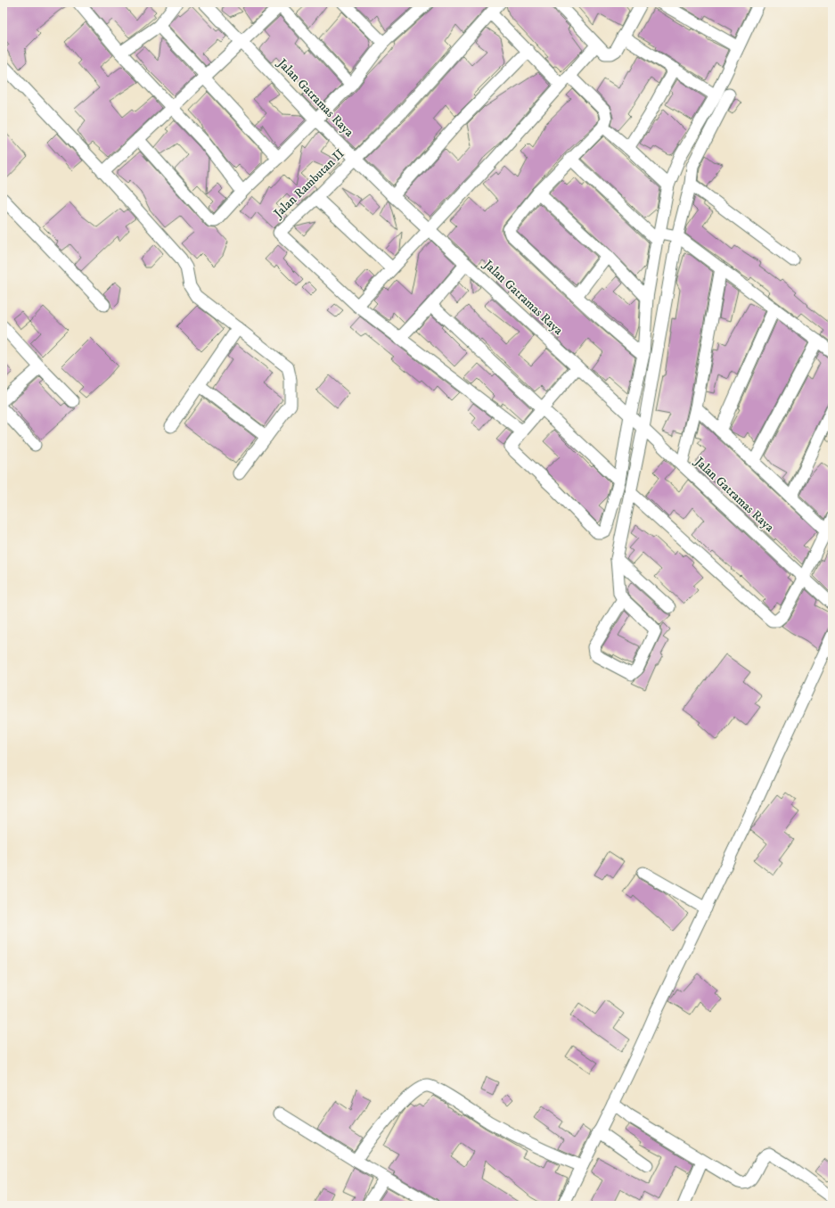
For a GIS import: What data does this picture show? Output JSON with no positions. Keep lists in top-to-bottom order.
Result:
{
  "streets": {
    "street": ["Jalan Gatramas Raya", "Jalan Rambutan II"]
  },
  "crossings": [
    ["Jalan Gatramas Raya", "Jalan Rambutan II"]
  ]
}
